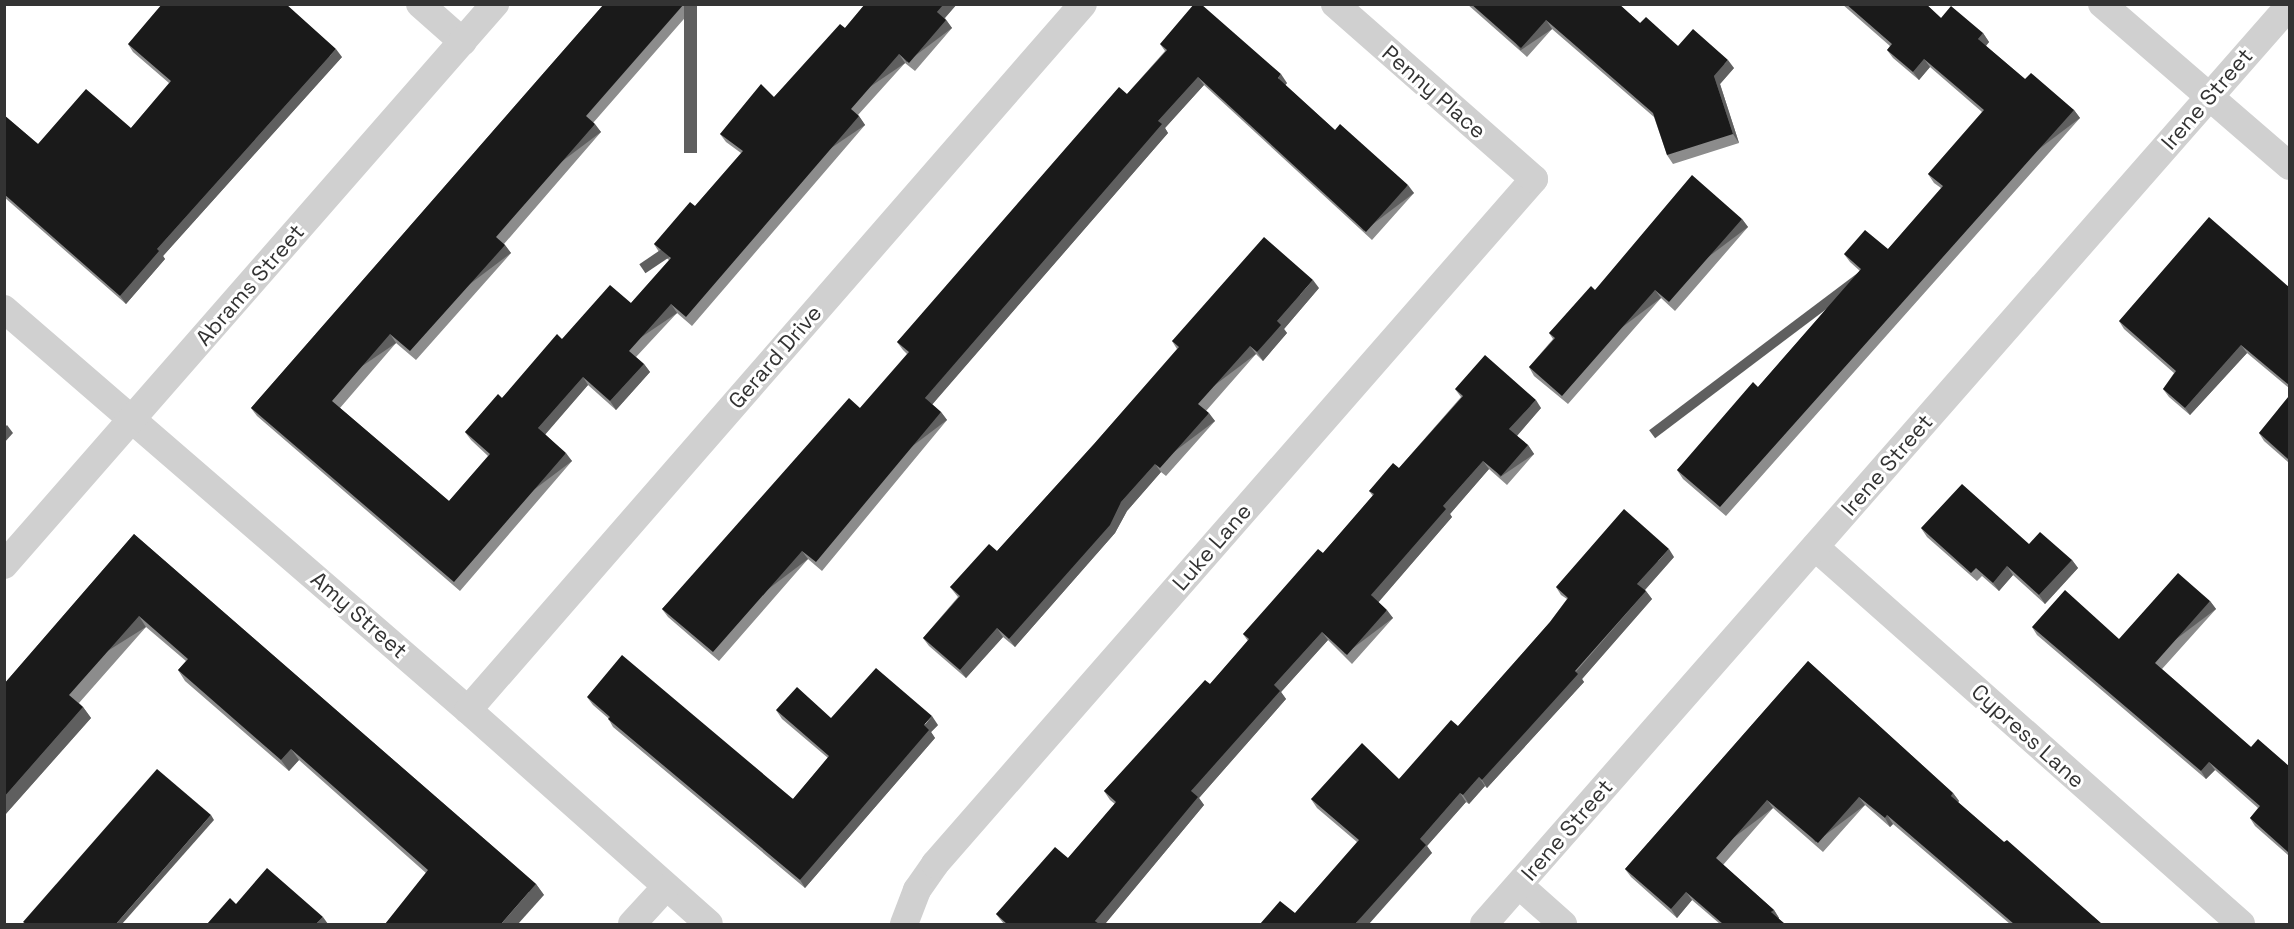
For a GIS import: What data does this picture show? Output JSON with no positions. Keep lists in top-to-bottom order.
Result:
{
  "streets": {
    "street": [
      "Penny Place",
      "Irene Street",
      "Abrams Street",
      "Gerard Drive",
      "Luke Lane",
      "Amy Street",
      "Cypress Lane"
    ]
  },
  "crossings": [
    ["Penny Place", "Luke Lane"],
    ["Irene Street", "Cypress Lane"],
    ["Abrams Street", "Amy Street"],
    ["Gerard Drive", "Amy Street"]
  ]
}
